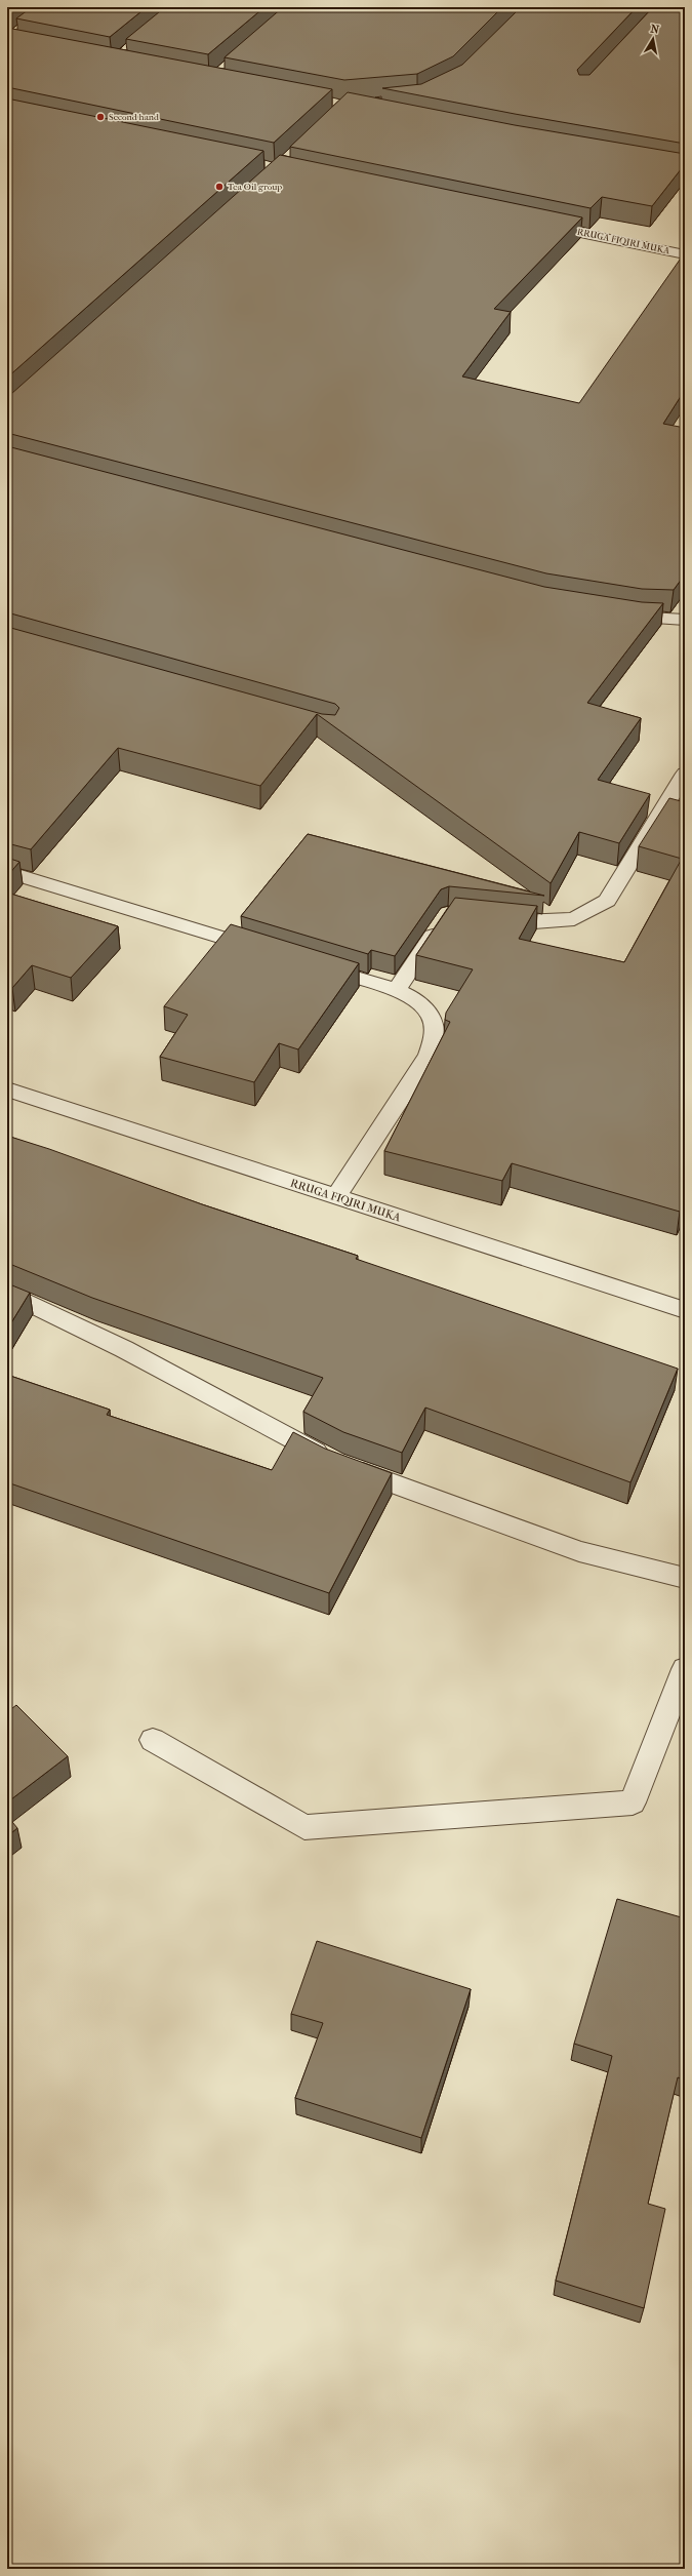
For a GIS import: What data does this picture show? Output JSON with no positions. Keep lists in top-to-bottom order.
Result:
{
  "streets": {
    "street": ["RRUGA FIQIRI MUKA"]
  },
  "places": ["Second hand", "Tea Oil group"],
  "north": "top"
}
